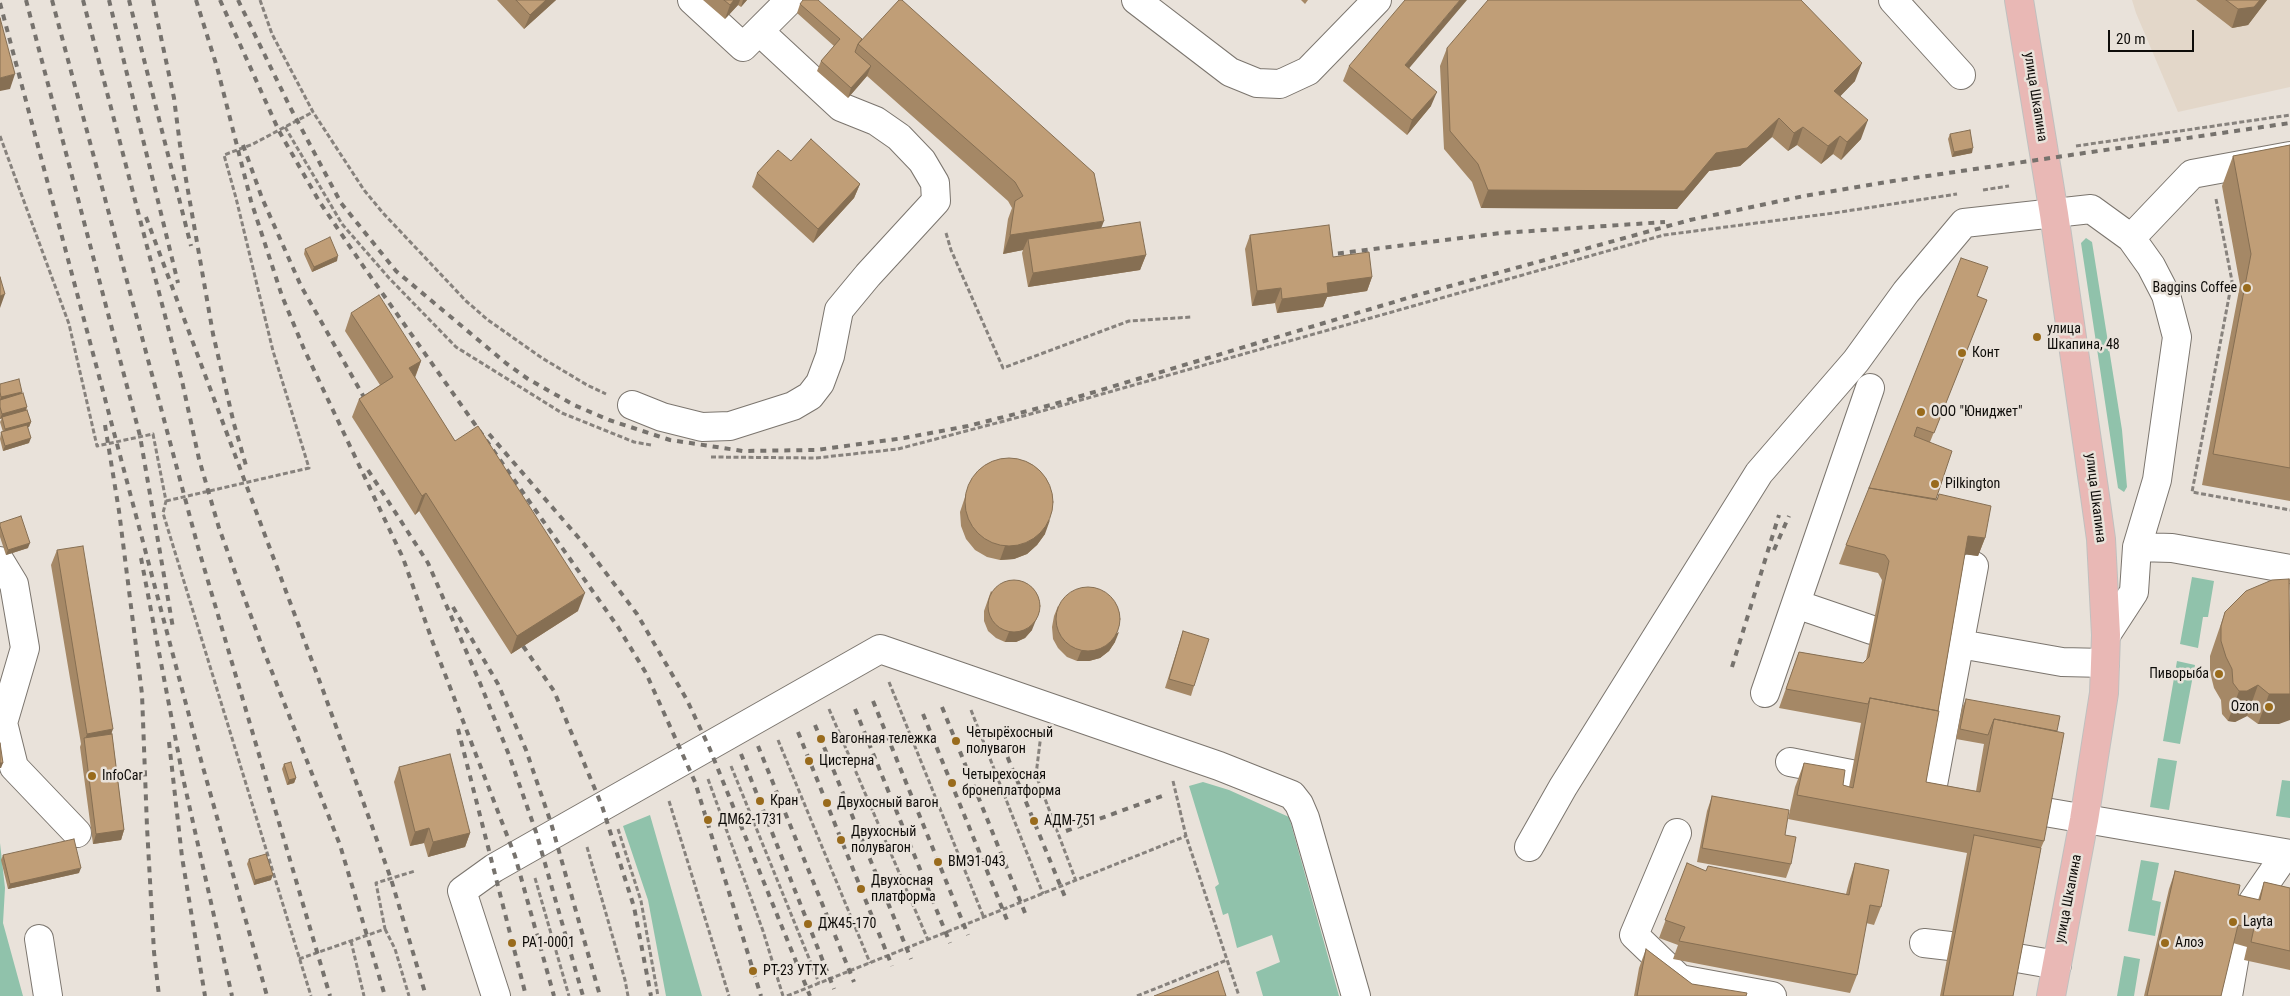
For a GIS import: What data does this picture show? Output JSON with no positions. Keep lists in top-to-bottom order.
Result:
{
  "streets": {
    "main road": ["улица Шкапина"]
  },
  "places": [
    "Baggins Coffee",
    "улица Шкапина, 48",
    "Конт",
    "ООО \"Юниджет\"",
    "Pilkington",
    "Пиворыба",
    "Ozon",
    "Вагонная тележка",
    "Четырёхосный полувагон",
    "Цистерна",
    "InfoCar",
    "Четырехосная бронеплатформа",
    "Кран",
    "Двухосный вагон",
    "ДМ62-1731",
    "АДМ-751",
    "Двухосный полувагон",
    "ВМЭ1-043",
    "Двухосная платформа",
    "Layta",
    "ДЖ45-170",
    "РА1-0001",
    "Алоэ",
    "РТ-23 УТТХ"
  ],
  "scale_bar": "20 m"
}
